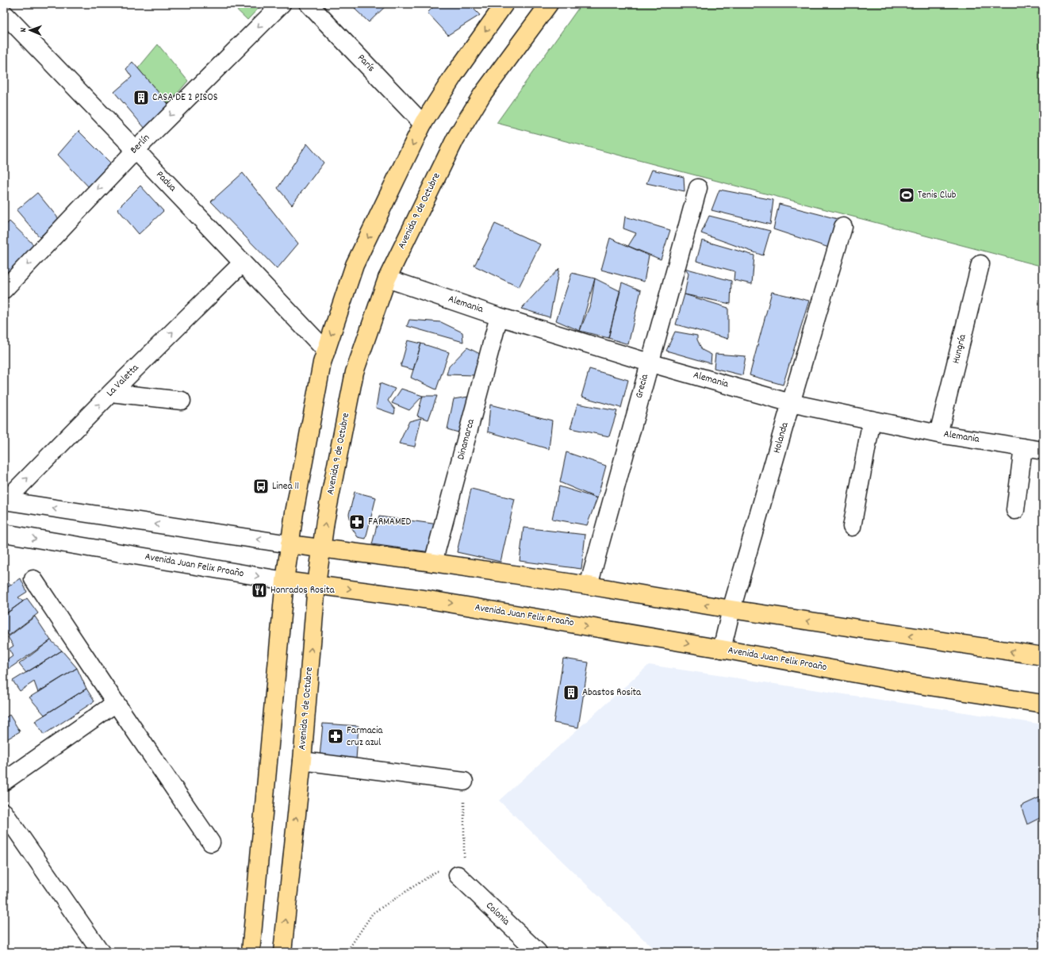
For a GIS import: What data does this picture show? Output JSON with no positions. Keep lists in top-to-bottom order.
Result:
{
  "streets": {
    "main road": ["Avenida 9 de Octubre", "Avenida Juan Felix Proaño"],
    "street": [
      "París",
      "Berlín",
      "Padua",
      "Alemania",
      "Hungría",
      "La Valetta",
      "Grecia",
      "Holanda",
      "Dinamarca",
      "Colonia"
    ]
  },
  "crossings": [
    ["Berlín", "Padua"],
    ["Padua", "La Valetta"],
    ["Avenida 9 de Octubre", "Alemania"],
    ["Avenida 9 de Octubre", "Avenida Juan Felix Proaño"],
    ["Alemania", "Hungría"],
    ["Alemania", "Grecia"],
    ["Alemania", "Holanda"],
    ["Alemania", "Dinamarca"],
    ["Holanda", "Avenida Juan Felix Proaño"]
  ],
  "one_way": ["Berlín", "La Valetta"],
  "places": {
    "building": ["CASA DE 2 PISOS", "Abastos Rosita"],
    "sports": ["Tenis Club"],
    "bus stop": ["Linea 11"],
    "pharmacy": ["FARMAMED", "Farmacia cruz azul"],
    "restaurant": ["Honrados Rosita"]
  },
  "north": "left"
}
